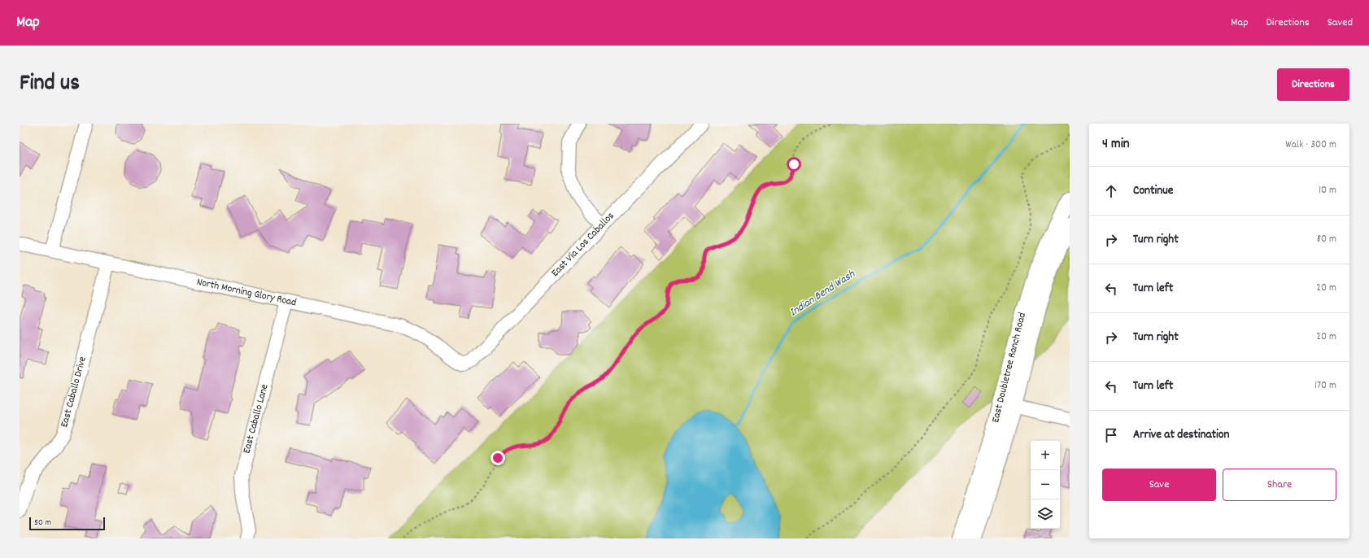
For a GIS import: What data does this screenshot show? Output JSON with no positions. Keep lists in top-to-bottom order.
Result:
{
  "streets": {
    "main road": ["East Doubletree Ranch Road"],
    "street": [
      "East Via Los Caballos",
      "North Morning Glory Road",
      "East Caballo Drive",
      "East Caballo Lane"
    ]
  },
  "crossings": [
    ["East Via Los Caballos", "North Morning Glory Road"],
    ["North Morning Glory Road", "East Caballo Drive"],
    ["North Morning Glory Road", "East Caballo Lane"]
  ],
  "water": ["Indian Bend Wash"],
  "scale_bar": "50 m",
  "page": {
    "header": "Map",
    "nav": ["Map", "Directions", "Saved"],
    "title": "Find us",
    "buttons": [
      "Directions",
      ["Save", "Share"]
    ],
    "heading": ["4 min", "Walk · 300 m"],
    "list": [
      ["Continue", "10 m"],
      ["Turn right", "80 m"],
      ["Turn left", "20 m"],
      ["Turn right", "20 m"],
      ["Turn left", "170 m"],
      "Arrive at destination"
    ],
    "map_buttons": ["+", "−"],
    "scale": "50 m"
  }
}
